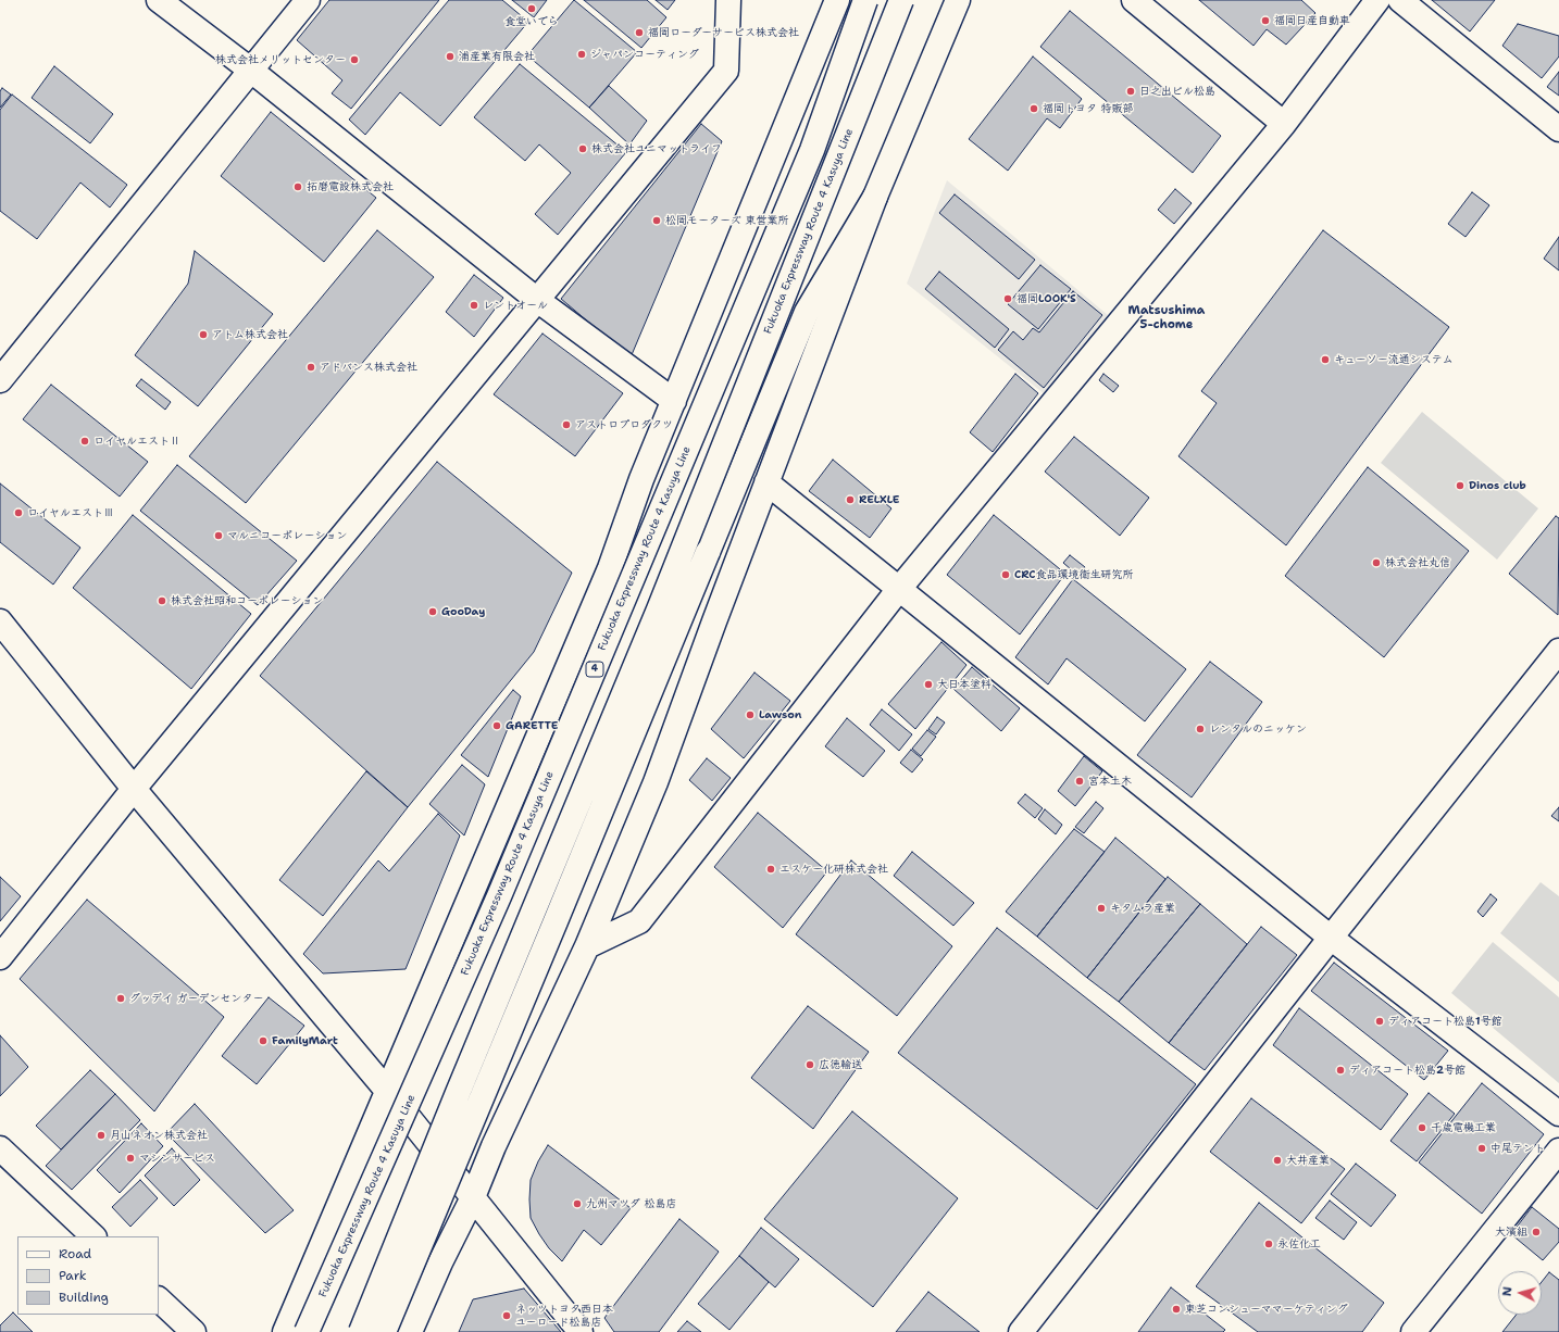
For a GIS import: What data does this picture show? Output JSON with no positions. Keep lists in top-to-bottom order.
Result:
{
  "streets": {
    "main road": ["Fukuoka Expressway Route 4 Kasuya Line", "4"]
  },
  "districts": ["Matsushima 5-chome"],
  "places": [
    "食堂いでら",
    "福岡日産自動車",
    "福岡ローダーサービス株式会社",
    "ジャパンコーティング",
    "浦産業有限会社",
    "株式会社メリットセンター",
    "日之出ビル松島",
    "福岡トヨタ 特販部",
    "株式会社ユニマットライフ",
    "拓磨電設株式会社",
    "松岡モーターズ 東営業所",
    "福岡LOOK'S",
    "レントオール",
    "アトム株式会社",
    "キューソー流通システム",
    "アドバンス株式会社",
    "アストロプロダクツ",
    "ロイヤルエストⅡ",
    "Dinos club",
    "RELXLE",
    "ロイヤルエストⅢ",
    "マルニコーポレーション",
    "株式会社丸信",
    "CRC食品環境衛生研究所",
    "株式会社昭和コーポレーション",
    "GooDay",
    "大日本塗料",
    "Lawson",
    "GARETTE",
    "レンタルのニッケン",
    "宮本土木",
    "エスケー化研株式会社",
    "キタムラ産業",
    "グッデイ ガーデンセンター",
    "ディアコート松島1号館",
    "FamilyMart",
    "広徳輸送",
    "ディアコート松島2号館",
    "千歳電機工業",
    "月山ネオン株式会社",
    "中尾テント",
    "マシンサービス",
    "大井産業",
    "九州マツダ 松島店",
    "大濱組",
    "永佐化工",
    "東芝コンシューママーケティング",
    "ネッツトヨタ西日本 ユーロード松島店"
  ],
  "legend": ["Road", "Park", "Building"],
  "north": "left"
}
